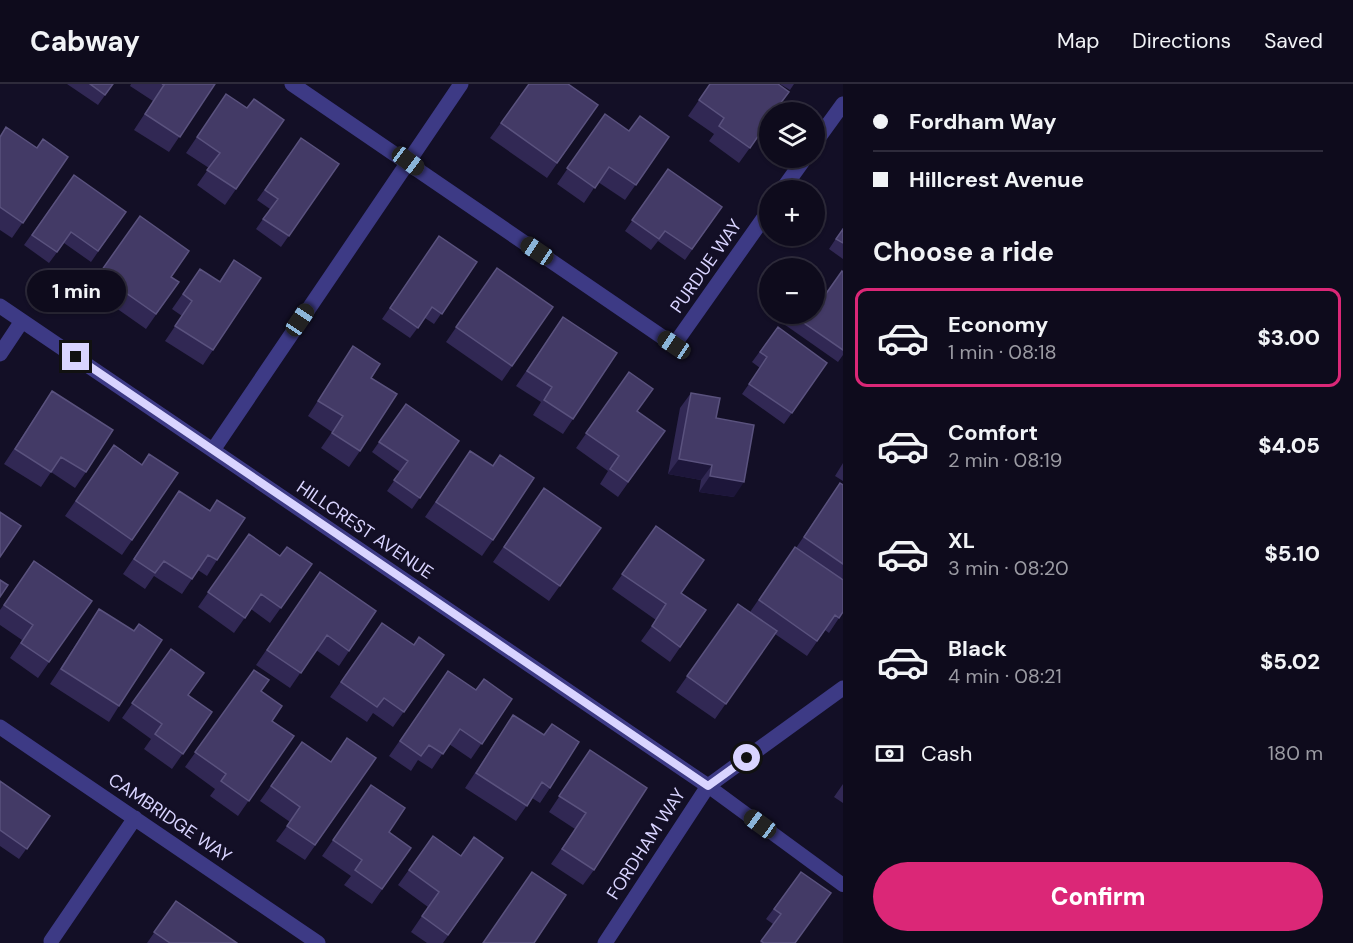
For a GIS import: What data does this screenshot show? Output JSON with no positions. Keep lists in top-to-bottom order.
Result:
{
  "streets": {
    "street": [
      "PURDUE WAY",
      "HILLCREST AVENUE",
      "CAMBRIDGE WAY",
      "FORDHAM WAY"
    ]
  },
  "crossings": [
    ["HILLCREST AVENUE", "FORDHAM WAY"]
  ],
  "page": {
    "header": "Cabway",
    "nav": ["Map", "Directions", "Saved"],
    "banner": ["Fordham Way", "Hillcrest Avenue"],
    "map_buttons": ["+", "−"],
    "heading": "Choose a ride",
    "bubble": "1 min",
    "list": [
      {
        "name": "Economy",
        "note": "1 min · 08:18",
        "value": "$3.00"
      },
      {
        "name": "Comfort",
        "note": "2 min · 08:19",
        "value": "$4.05"
      },
      {
        "name": "XL",
        "note": "3 min · 08:20",
        "value": "$5.10"
      },
      {
        "name": "Black",
        "note": "4 min · 08:21",
        "value": "$5.02"
      }
    ],
    "pay": ["Cash", "180 m"],
    "buttons": "Confirm"
  }
}
